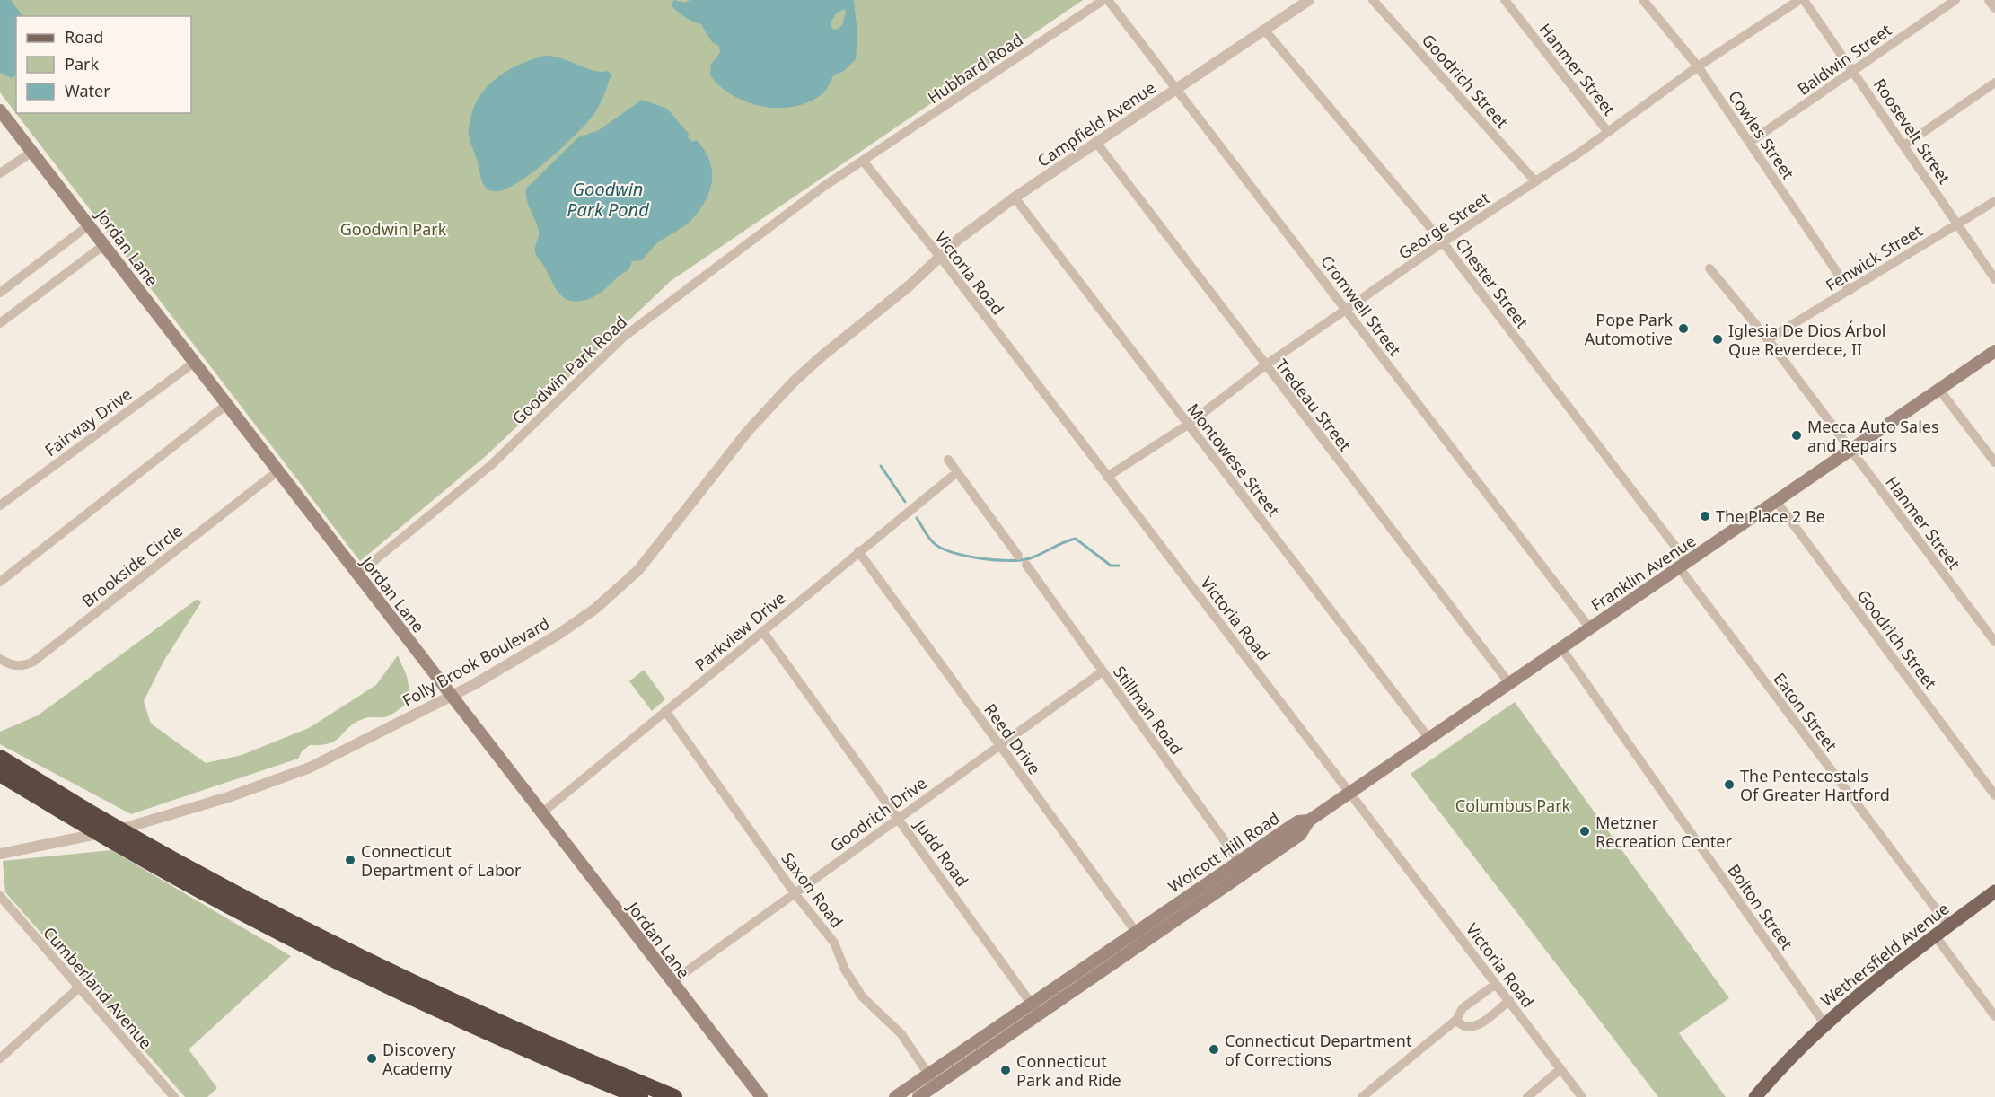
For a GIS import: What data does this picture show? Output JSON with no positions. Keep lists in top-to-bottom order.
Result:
{
  "streets": {
    "main road": [
      "Jordan Lane",
      "Franklin Avenue",
      "Wolcott Hill Road",
      "Wethersfield Avenue"
    ],
    "street": [
      "Baldwin Street",
      "Hubbard Road",
      "Hanmer Street",
      "Goodrich Street",
      "Campfield Avenue",
      "Roosevelt Street",
      "Cowles Street",
      "George Street",
      "Fenwick Street",
      "Victoria Road",
      "Chester Street",
      "Cromwell Street",
      "Goodwin Park Road",
      "Tredeau Street",
      "Fairway Drive",
      "Montowese Street",
      "Brookside Circle",
      "Parkview Drive",
      "Folly Brook Boulevard",
      "Stillman Road",
      "Eaton Street",
      "Reed Drive",
      "Goodrich Drive",
      "Judd Road",
      "Saxon Road",
      "Bolton Street",
      "Cumberland Avenue"
    ]
  },
  "crossings": [
    ["Baldwin Street", "Roosevelt Street"],
    ["Baldwin Street", "Cowles Street"],
    ["Hubbard Road", "Victoria Road"],
    ["Hubbard Road", "Goodwin Park Road"],
    ["Hanmer Street", "George Street"],
    ["Hanmer Street", "Fenwick Street"],
    ["Hanmer Street", "Franklin Avenue"],
    ["Goodrich Street", "George Street"],
    ["Goodrich Street", "Franklin Avenue"],
    ["Campfield Avenue", "Victoria Road"],
    ["Campfield Avenue", "Chester Street"],
    ["Campfield Avenue", "Cromwell Street"],
    ["Campfield Avenue", "Tredeau Street"],
    ["Campfield Avenue", "Montowese Street"],
    ["Campfield Avenue", "Folly Brook Boulevard"],
    ["Roosevelt Street", "Fenwick Street"],
    ["Cowles Street", "George Street"],
    ["Cowles Street", "Fenwick Street"],
    ["George Street", "Victoria Road"],
    ["George Street", "Chester Street"],
    ["George Street", "Cromwell Street"],
    ["George Street", "Tredeau Street"],
    ["George Street", "Montowese Street"],
    ["Jordan Lane", "Goodwin Park Road"],
    ["Jordan Lane", "Fairway Drive"],
    ["Jordan Lane", "Brookside Circle"],
    ["Jordan Lane", "Parkview Drive"],
    ["Jordan Lane", "Folly Brook Boulevard"],
    ["Jordan Lane", "Goodrich Drive"],
    ["Victoria Road", "Goodwin Park Road"],
    ["Victoria Road", "Franklin Avenue"],
    ["Chester Street", "Franklin Avenue"],
    ["Chester Street", "Eaton Street"],
    ["Cromwell Street", "Franklin Avenue"],
    ["Tredeau Street", "Franklin Avenue"],
    ["Montowese Street", "Franklin Avenue"],
    ["Franklin Avenue", "Eaton Street"],
    ["Franklin Avenue", "Wolcott Hill Road"],
    ["Franklin Avenue", "Bolton Street"],
    ["Parkview Drive", "Reed Drive"],
    ["Parkview Drive", "Judd Road"],
    ["Parkview Drive", "Saxon Road"],
    ["Stillman Road", "Goodrich Drive"],
    ["Stillman Road", "Wolcott Hill Road"],
    ["Eaton Street", "Wethersfield Avenue"],
    ["Reed Drive", "Goodrich Drive"],
    ["Reed Drive", "Wolcott Hill Road"],
    ["Goodrich Drive", "Judd Road"],
    ["Goodrich Drive", "Saxon Road"],
    ["Wolcott Hill Road", "Judd Road"],
    ["Wolcott Hill Road", "Saxon Road"],
    ["Bolton Street", "Wethersfield Avenue"]
  ],
  "water": ["Goodwin Park Pond"],
  "parks": ["Goodwin Park", "Columbus Park"],
  "places": [
    "Pope Park Automotive",
    "Iglesia De Dios Árbol Que Reverdece, II",
    "Mecca Auto Sales and Repairs",
    "The Place 2 Be",
    "The Pentecostals Of Greater Hartford",
    "Metzner Recreation Center",
    "Connecticut Department of Labor",
    "Connecticut Department of Corrections",
    "Discovery Academy",
    "Connecticut Park and Ride"
  ],
  "legend": ["Road", "Park", "Water"]
}
